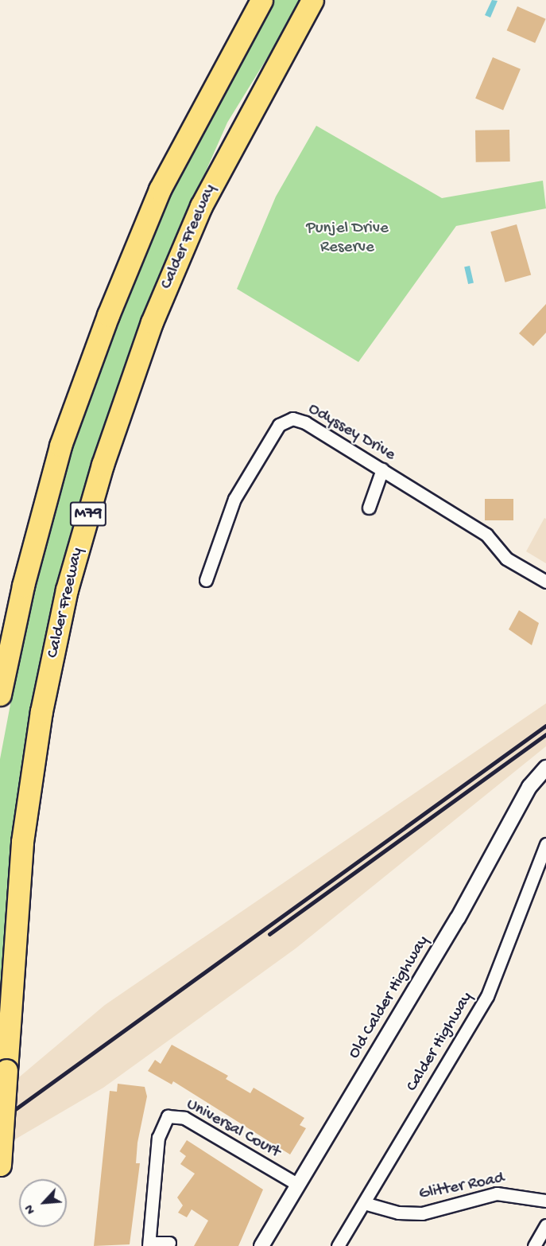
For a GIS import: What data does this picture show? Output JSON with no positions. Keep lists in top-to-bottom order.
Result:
{
  "streets": {
    "highway": ["Calder Freeway", "M79"],
    "street": [
      "Odyssey Drive",
      "Old Calder Highway",
      "Calder Highway",
      "Universal Court",
      "Glitter Road"
    ]
  },
  "crossings": [
    ["Old Calder Highway", "Universal Court"],
    ["Calder Highway", "Glitter Road"]
  ],
  "parks": ["Punjel Drive Reserve"],
  "north": "bottom left"
}
